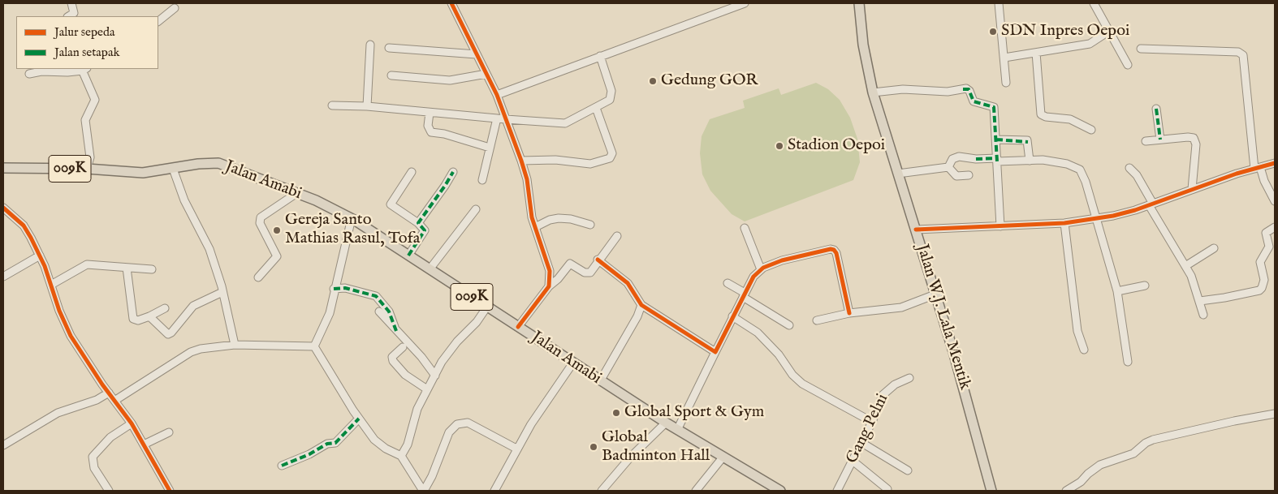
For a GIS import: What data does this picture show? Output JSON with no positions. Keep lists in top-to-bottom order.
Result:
{
  "streets": {
    "main road": ["009K", "Jalan Amabi", "Jalan W.J. Lala Mentik"],
    "street": ["Gang Pelni"]
  },
  "places": [
    "SDN Inpres Oepoi",
    "Gedung GOR",
    "Stadion Oepoi",
    "Gereja Santo Mathias Rasul, Tofa",
    "Global Sport & Gym",
    "Global Badminton Hall"
  ],
  "legend": ["Jalur sepeda", "Jalan setapak"]
}
